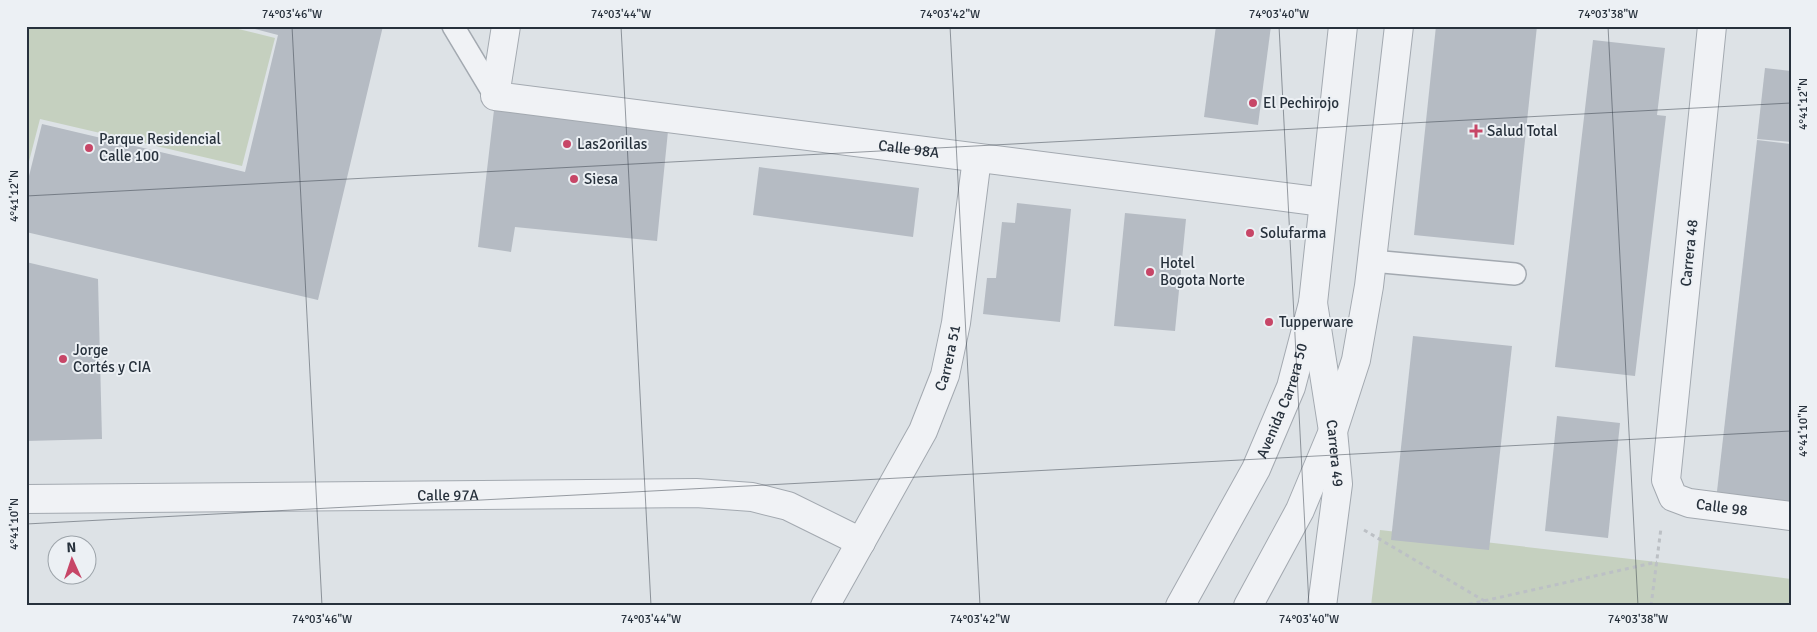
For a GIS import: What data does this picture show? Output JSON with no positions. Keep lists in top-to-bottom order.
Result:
{
  "streets": {
    "street": [
      "Calle 98A",
      "Carrera 48",
      "Carrera 51",
      "Avenida Carrera 50",
      "Carrera 49",
      "Calle 97A",
      "Calle 98"
    ]
  },
  "crossings": [
    ["Calle 98A", "Carrera 51"],
    ["Calle 98A", "Avenida Carrera 50"],
    ["Carrera 48", "Calle 98"],
    ["Carrera 51", "Calle 97A"],
    ["Avenida Carrera 50", "Carrera 49"]
  ],
  "places": {
    "other": [
      "El Pechirojo",
      "Las2orillas",
      "Parque Residencial Calle 100",
      "Siesa",
      "Solufarma",
      "Hotel Bogota Norte",
      "Tupperware",
      "Jorge Cortés y CIA"
    ],
    "health": ["Salud Total"]
  },
  "north": "top",
  "coordinates": [
    "74°03'46\"W",
    "74°03'44\"W",
    "74°03'42\"W",
    "74°03'40\"W",
    "74°03'38\"W",
    "4°41'12\"N",
    "4°41'10\"N"
  ]
}
